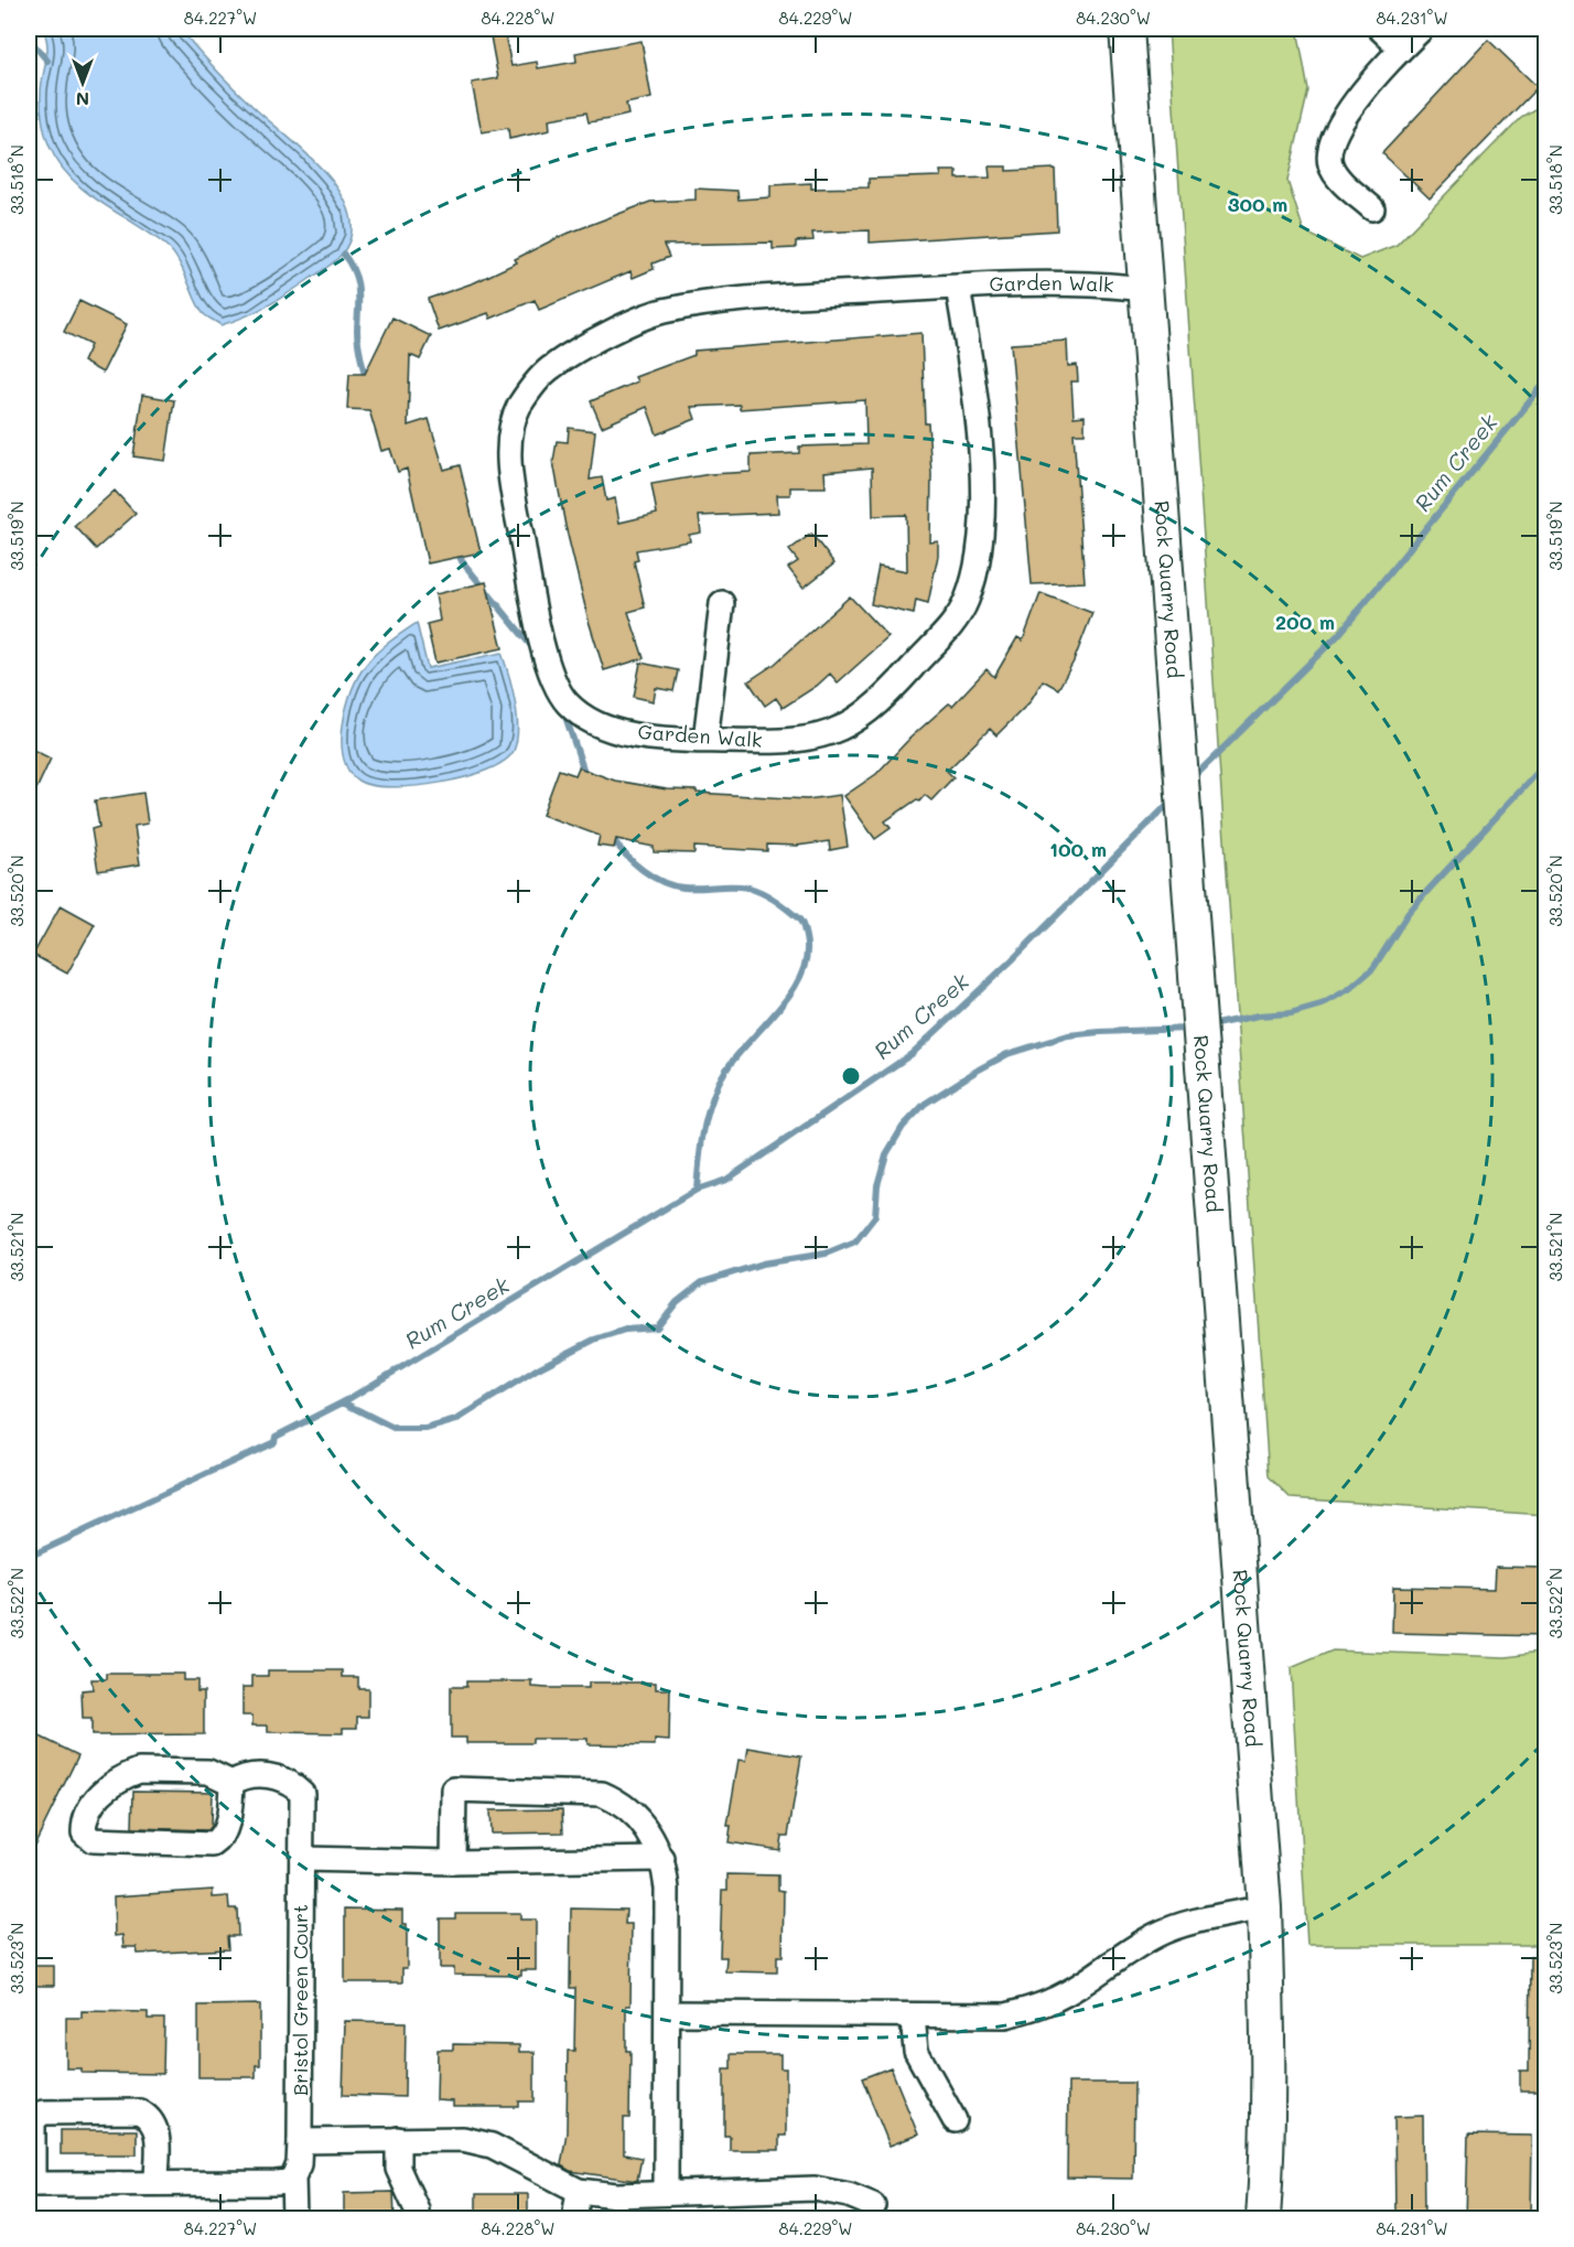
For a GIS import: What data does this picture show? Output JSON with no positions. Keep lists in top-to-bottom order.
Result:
{
  "streets": {
    "street": ["Garden Walk", "Rock Quarry Road", "Bristol Green Court"]
  },
  "crossings": [
    ["Garden Walk", "Rock Quarry Road"]
  ],
  "water": ["Rum Creek"],
  "north": "bottom",
  "coordinates": [
    "84.227°W",
    "84.228°W",
    "84.229°W",
    "84.230°W",
    "84.231°W",
    "33.518°N",
    "33.519°N",
    "33.520°N",
    "33.521°N",
    "33.522°N",
    "33.523°N"
  ],
  "rings": ["300 m", "200 m", "100 m"]
}
